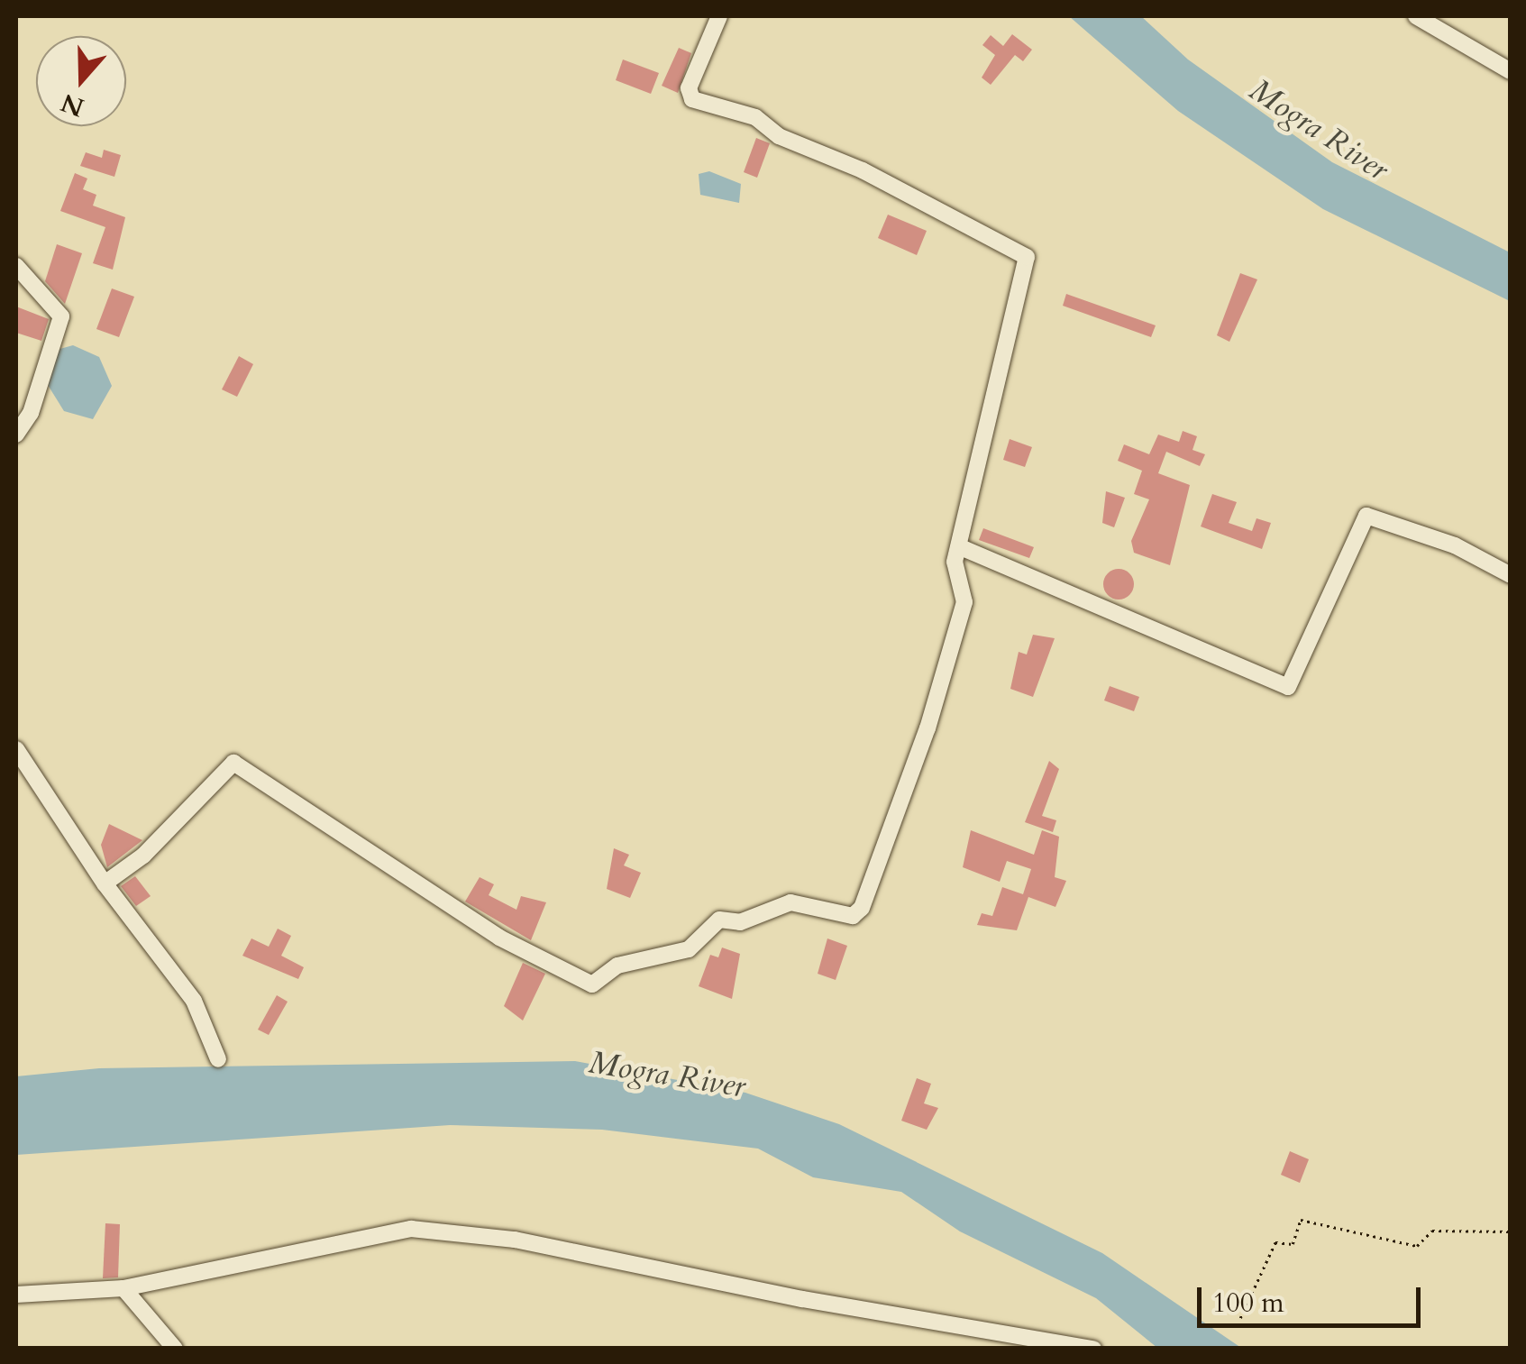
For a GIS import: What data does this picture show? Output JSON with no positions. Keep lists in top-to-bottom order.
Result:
{
  "water": ["Mogra River"],
  "scale_bar": "100 m",
  "north": "bottom"
}
